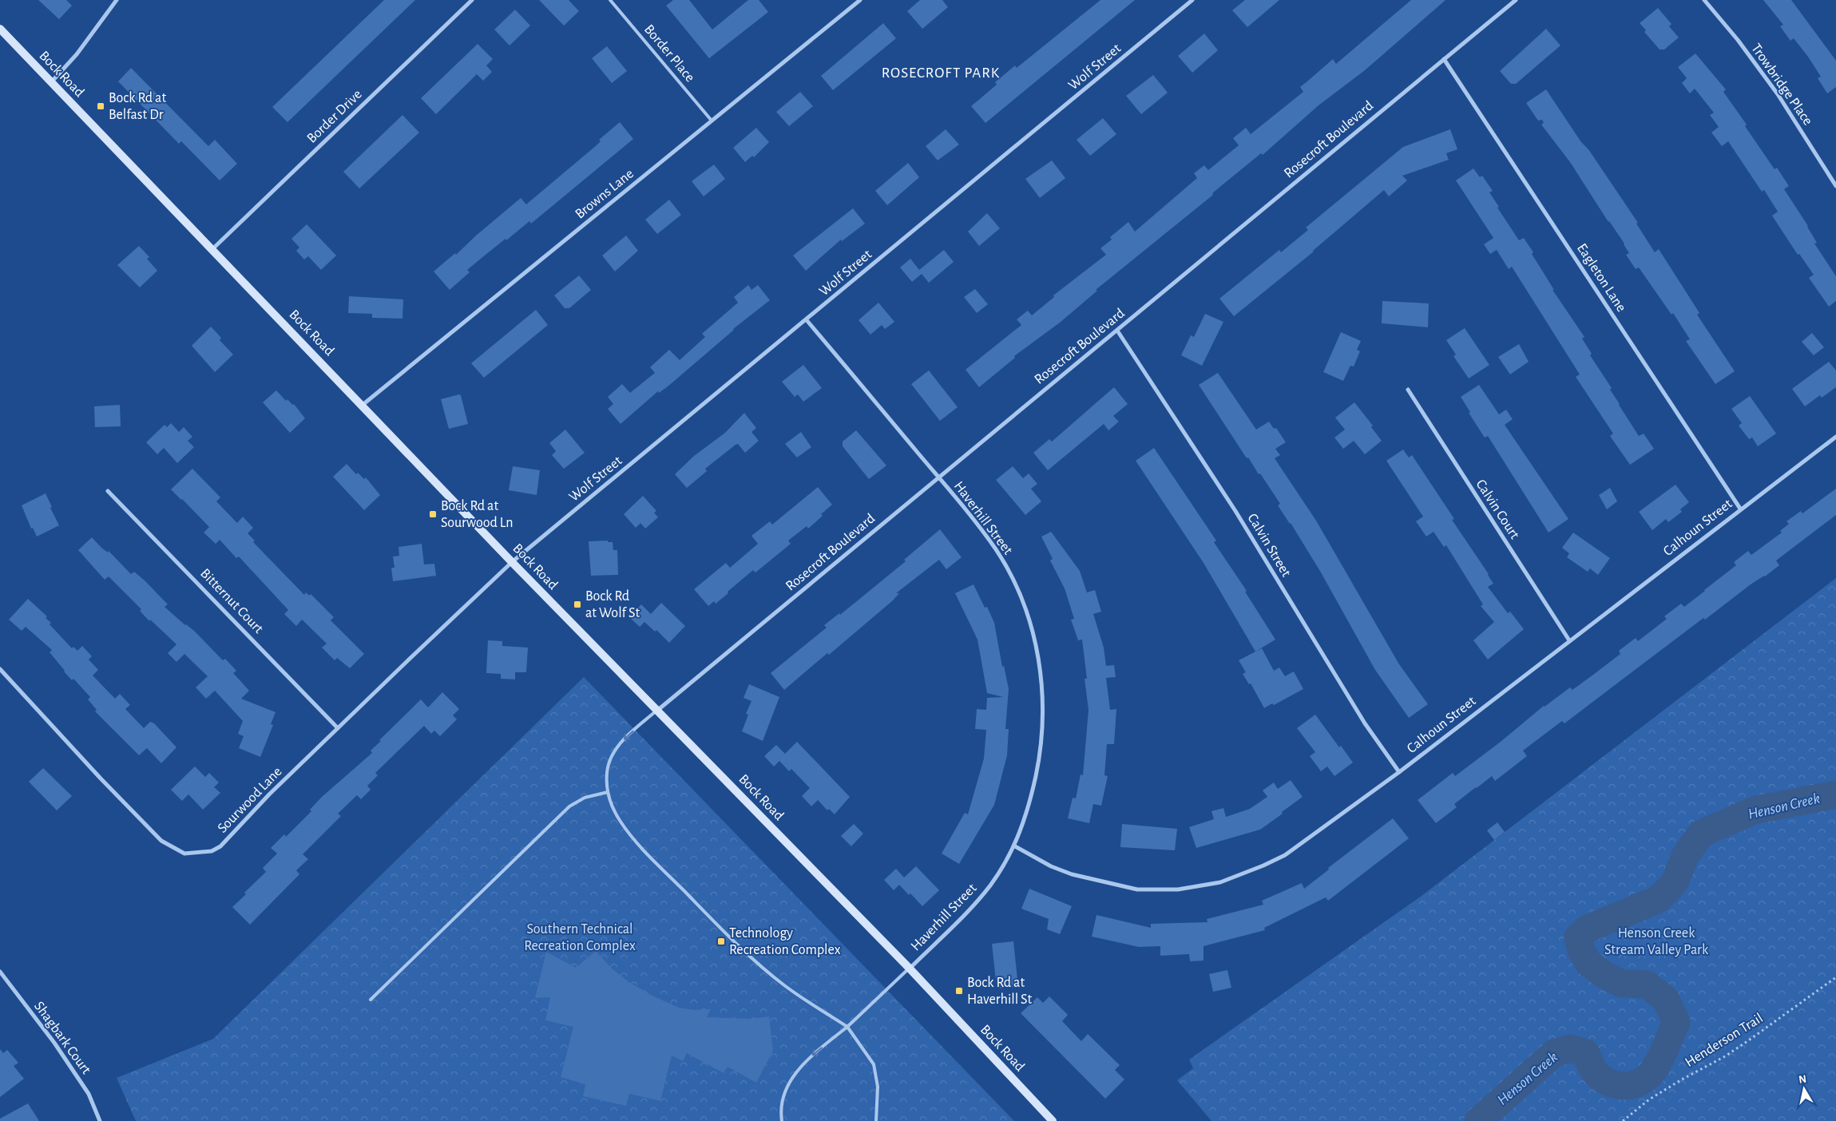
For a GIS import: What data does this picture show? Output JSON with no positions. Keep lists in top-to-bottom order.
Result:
{
  "streets": {
    "main road": ["Bock Road"],
    "street": [
      "Wolf Street",
      "Trowbridge Place",
      "Border Drive",
      "Rosecroft Boulevard",
      "Browns Lane",
      "Eagleton Lane",
      "Calvin Court",
      "Haverhill Street",
      "Calhoun Street",
      "Calvin Street",
      "Bitternut Court",
      "Sourwood Lane",
      "Shagbark Court"
    ],
    "lane": ["Border Place"],
    "path": ["Henderson Trail"]
  },
  "crossings": [
    ["Border Place", "Browns Lane"],
    ["Wolf Street", "Bock Road"],
    ["Wolf Street", "Haverhill Street"],
    ["Wolf Street", "Sourwood Lane"],
    ["Bock Road", "Border Drive"],
    ["Bock Road", "Rosecroft Boulevard"],
    ["Bock Road", "Browns Lane"],
    ["Bock Road", "Haverhill Street"],
    ["Bock Road", "Sourwood Lane"],
    ["Rosecroft Boulevard", "Eagleton Lane"],
    ["Rosecroft Boulevard", "Haverhill Street"],
    ["Rosecroft Boulevard", "Calvin Street"],
    ["Eagleton Lane", "Calhoun Street"],
    ["Calvin Court", "Calhoun Street"],
    ["Haverhill Street", "Calhoun Street"],
    ["Calhoun Street", "Calvin Street"],
    ["Bitternut Court", "Sourwood Lane"]
  ],
  "districts": ["ROSECROFT PARK"],
  "water": ["Henson Creek"],
  "parks": ["Southern Technical Recreation Complex", "Henson Creek Stream Valley Park"],
  "places": {
    "transit": [
      "Bock Rd at Belfast Dr",
      "Bock Rd at Sourwood Ln",
      "Bock Rd at Wolf St",
      "Technology Recreation Complex",
      "Bock Rd at Haverhill St"
    ]
  },
  "north": "top"
}
